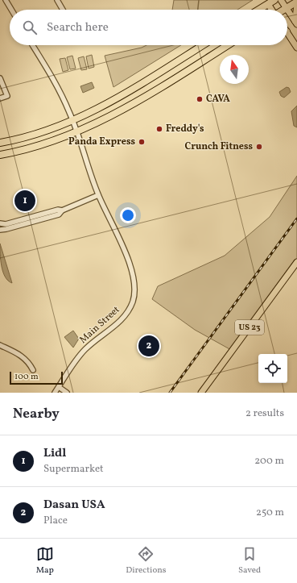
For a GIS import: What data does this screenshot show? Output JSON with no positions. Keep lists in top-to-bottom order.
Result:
{
  "streets": {
    "main road": ["US 23"],
    "street": ["Main Street"]
  },
  "places": [
    "CAVA",
    "Freddy's",
    "Panda Express",
    "Crunch Fitness"
  ],
  "scale_bar": "100 m",
  "north": "top",
  "page": {
    "search": "Search here",
    "pins": ["1", "2"],
    "scale": "100 m",
    "heading": ["Nearby", "2 results"],
    "list": [
      {
        "mark": "1",
        "name": "Lidl",
        "note": "Supermarket",
        "value": "200 m"
      },
      {
        "mark": "2",
        "name": "Dasan USA",
        "note": "Place",
        "value": "250 m"
      }
    ],
    "nav": ["Map", "Directions", "Saved"]
  }
}
